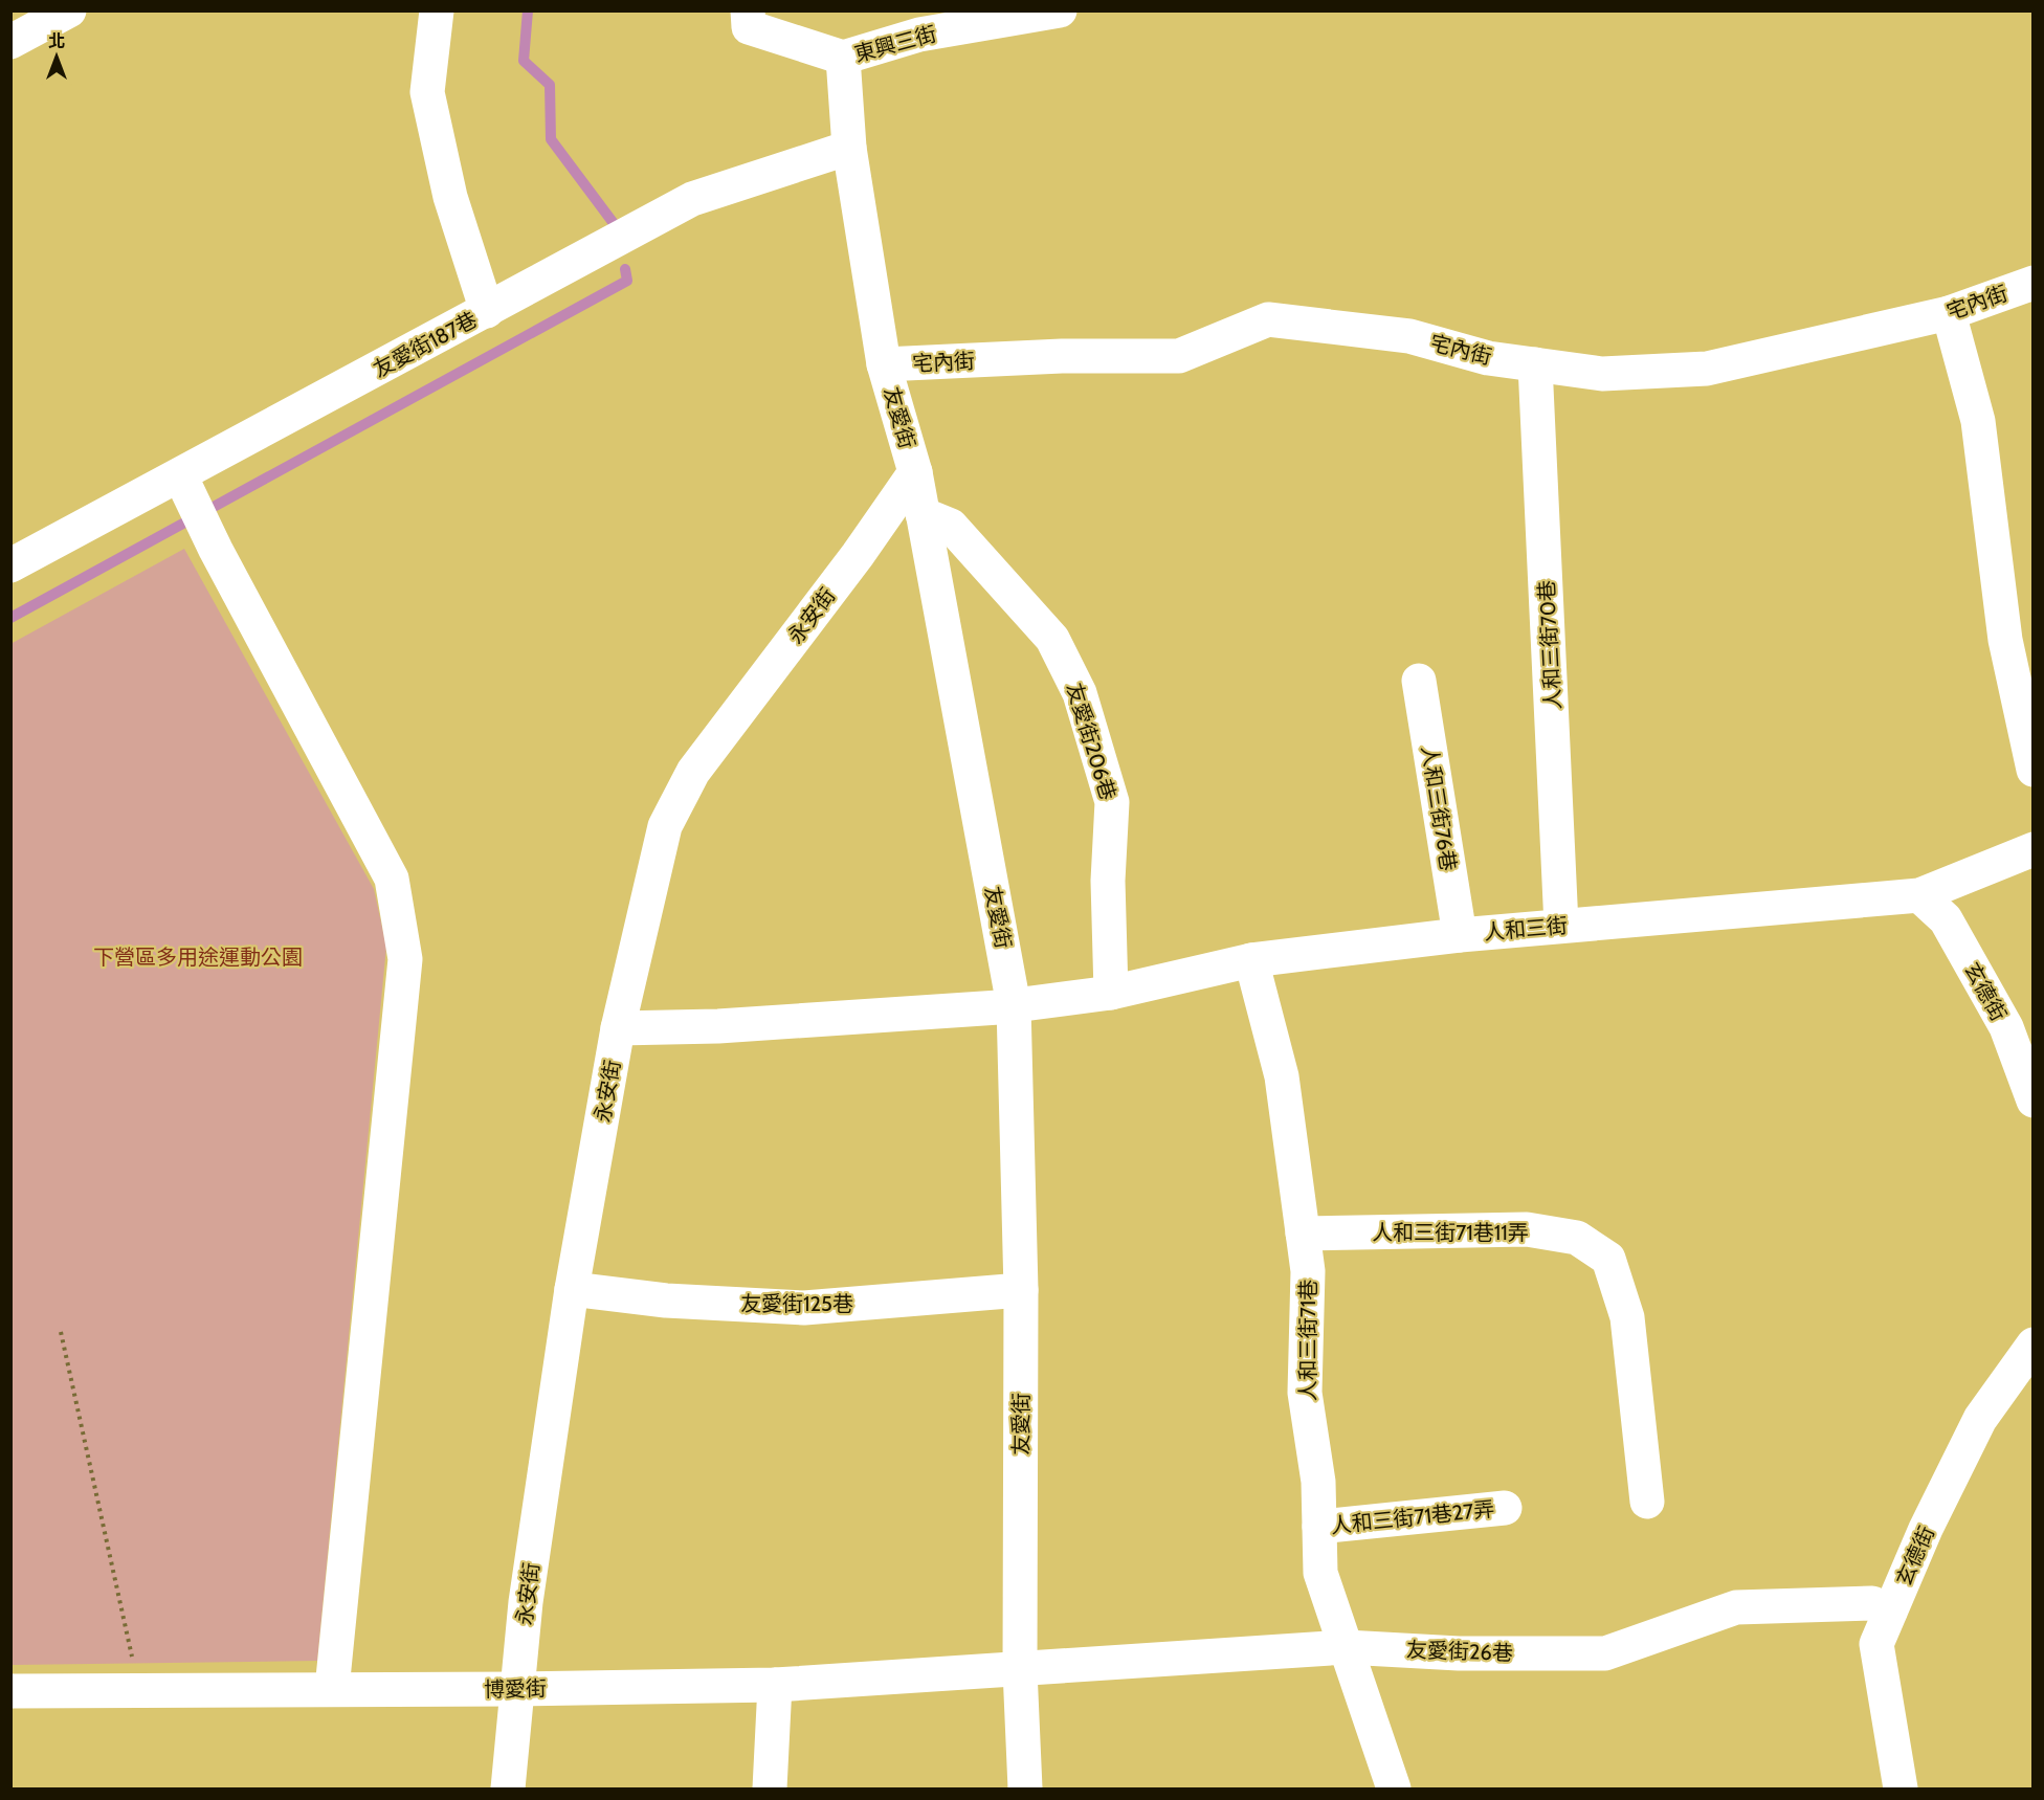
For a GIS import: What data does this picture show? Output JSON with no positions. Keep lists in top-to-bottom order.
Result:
{
  "streets": {
    "street": [
      "東興三街",
      "宅內街",
      "友愛街187巷",
      "友愛街",
      "永安街",
      "人和三街70巷",
      "友愛街206巷",
      "人和三街76巷",
      "人和三街",
      "玄德街",
      "人和三街71巷11弄",
      "友愛街125巷",
      "人和三街71巷",
      "人和三街71巷27弄",
      "友愛街26巷",
      "博愛街"
    ]
  },
  "crossings": [
    ["東興三街", "友愛街"],
    ["宅內街", "友愛街"],
    ["宅內街", "人和三街70巷"],
    ["友愛街187巷", "友愛街"],
    ["友愛街", "永安街"],
    ["友愛街", "友愛街206巷"],
    ["友愛街", "人和三街"],
    ["友愛街", "友愛街125巷"],
    ["友愛街", "友愛街26巷"],
    ["友愛街", "博愛街"],
    ["永安街", "人和三街"],
    ["永安街", "友愛街125巷"],
    ["永安街", "博愛街"],
    ["人和三街70巷", "人和三街"],
    ["友愛街206巷", "人和三街"],
    ["人和三街76巷", "人和三街"],
    ["人和三街", "玄德街"],
    ["人和三街", "人和三街71巷"],
    ["玄德街", "友愛街26巷"],
    ["人和三街71巷11弄", "人和三街71巷"],
    ["人和三街71巷", "人和三街71巷27弄"],
    ["人和三街71巷", "友愛街26巷"],
    ["友愛街26巷", "博愛街"]
  ],
  "parks": ["下營區多用途運動公園"],
  "north": "top"
}
